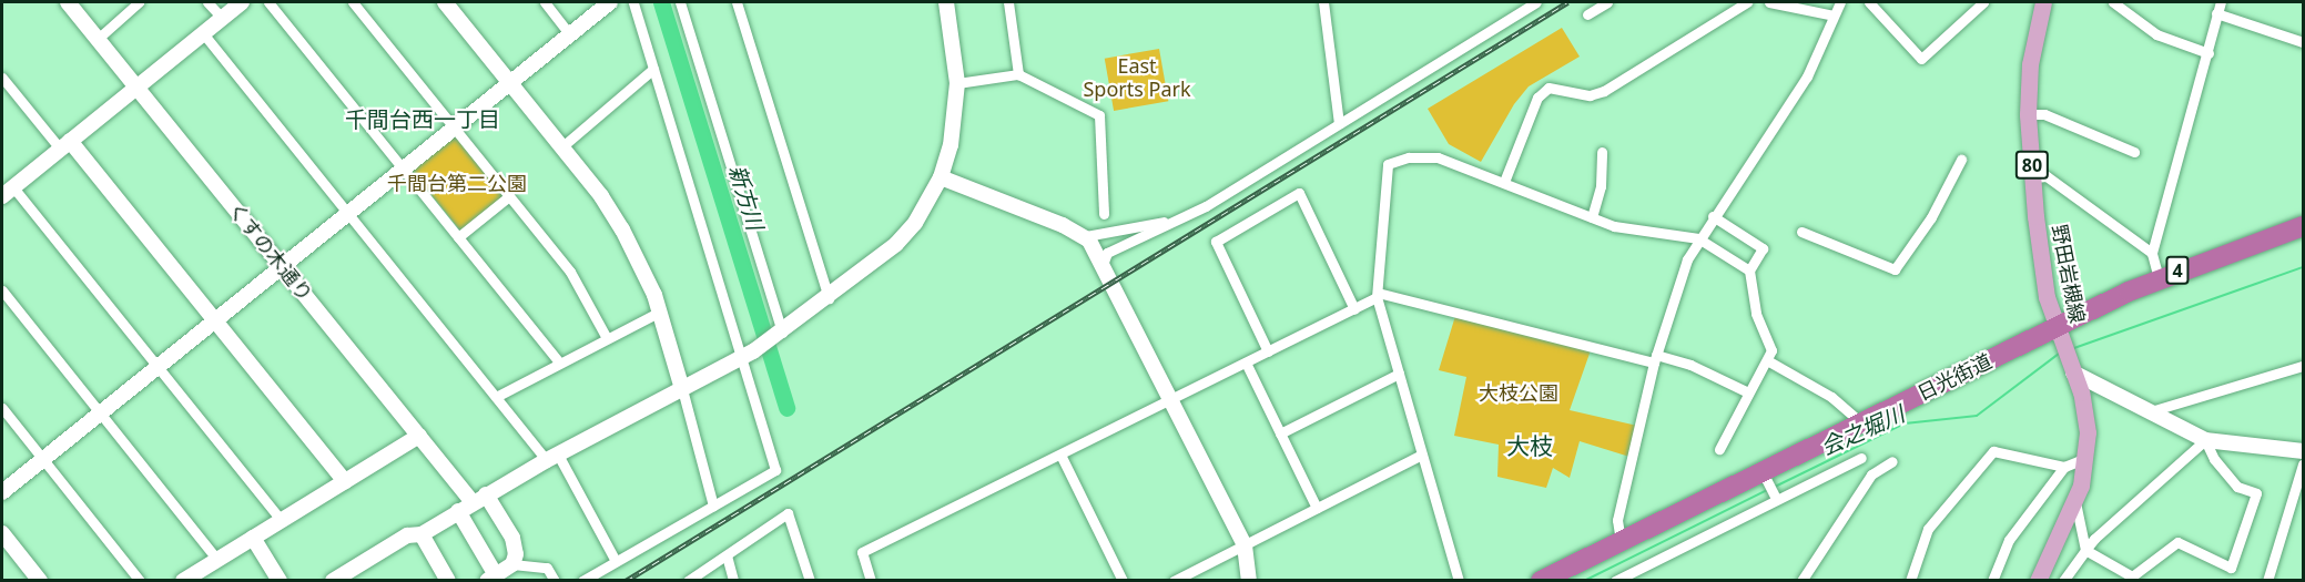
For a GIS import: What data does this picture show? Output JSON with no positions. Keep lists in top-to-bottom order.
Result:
{
  "streets": {
    "highway": ["4", "日光街道"],
    "main road": ["80", "野田岩槻線"],
    "street": ["くすの木通り"]
  },
  "crossings": [
    ["野田岩槻線", "日光街道"]
  ],
  "districts": ["千間台西一丁目", "大枝"],
  "water": ["新方川", "会之堀川"],
  "parks": ["East Sports Park", "千間台第二公園", "大枝公園"]
}
